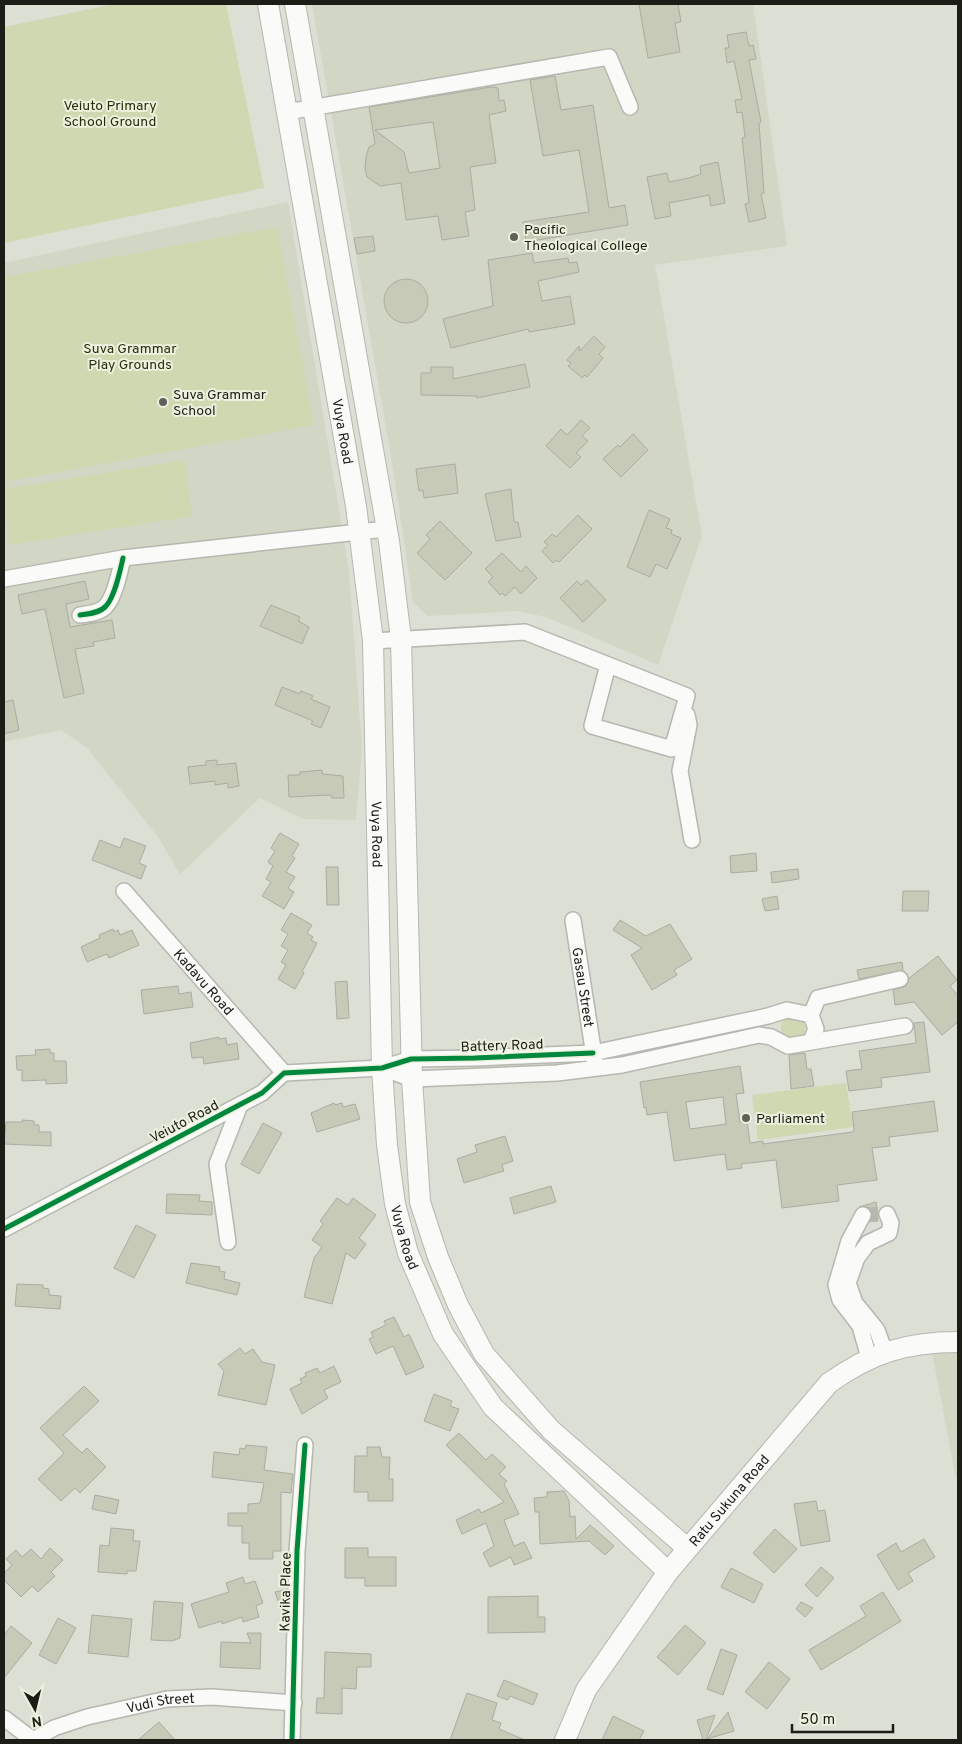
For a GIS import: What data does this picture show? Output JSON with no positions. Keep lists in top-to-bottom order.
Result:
{
  "streets": {
    "main road": ["Vuya Road", "Ratu Sukuna Road"],
    "street": [
      "Kadavu Road",
      "Gasau Street",
      "Battery Road",
      "Veiuto Road",
      "Kavika Place",
      "Vudi Street"
    ]
  },
  "crossings": [
    ["Vuya Road", "Battery Road"],
    ["Vuya Road", "Ratu Sukuna Road"],
    ["Kadavu Road", "Veiuto Road"],
    ["Gasau Street", "Battery Road"],
    ["Kavika Place", "Vudi Street"]
  ],
  "parks": ["Veiuto Primary School Ground", "Suva Grammar Play Grounds"],
  "places": ["Pacific Theological College", "Suva Grammar School", "Parliament"],
  "scale_bar": "50 m",
  "north": "bottom"
}
